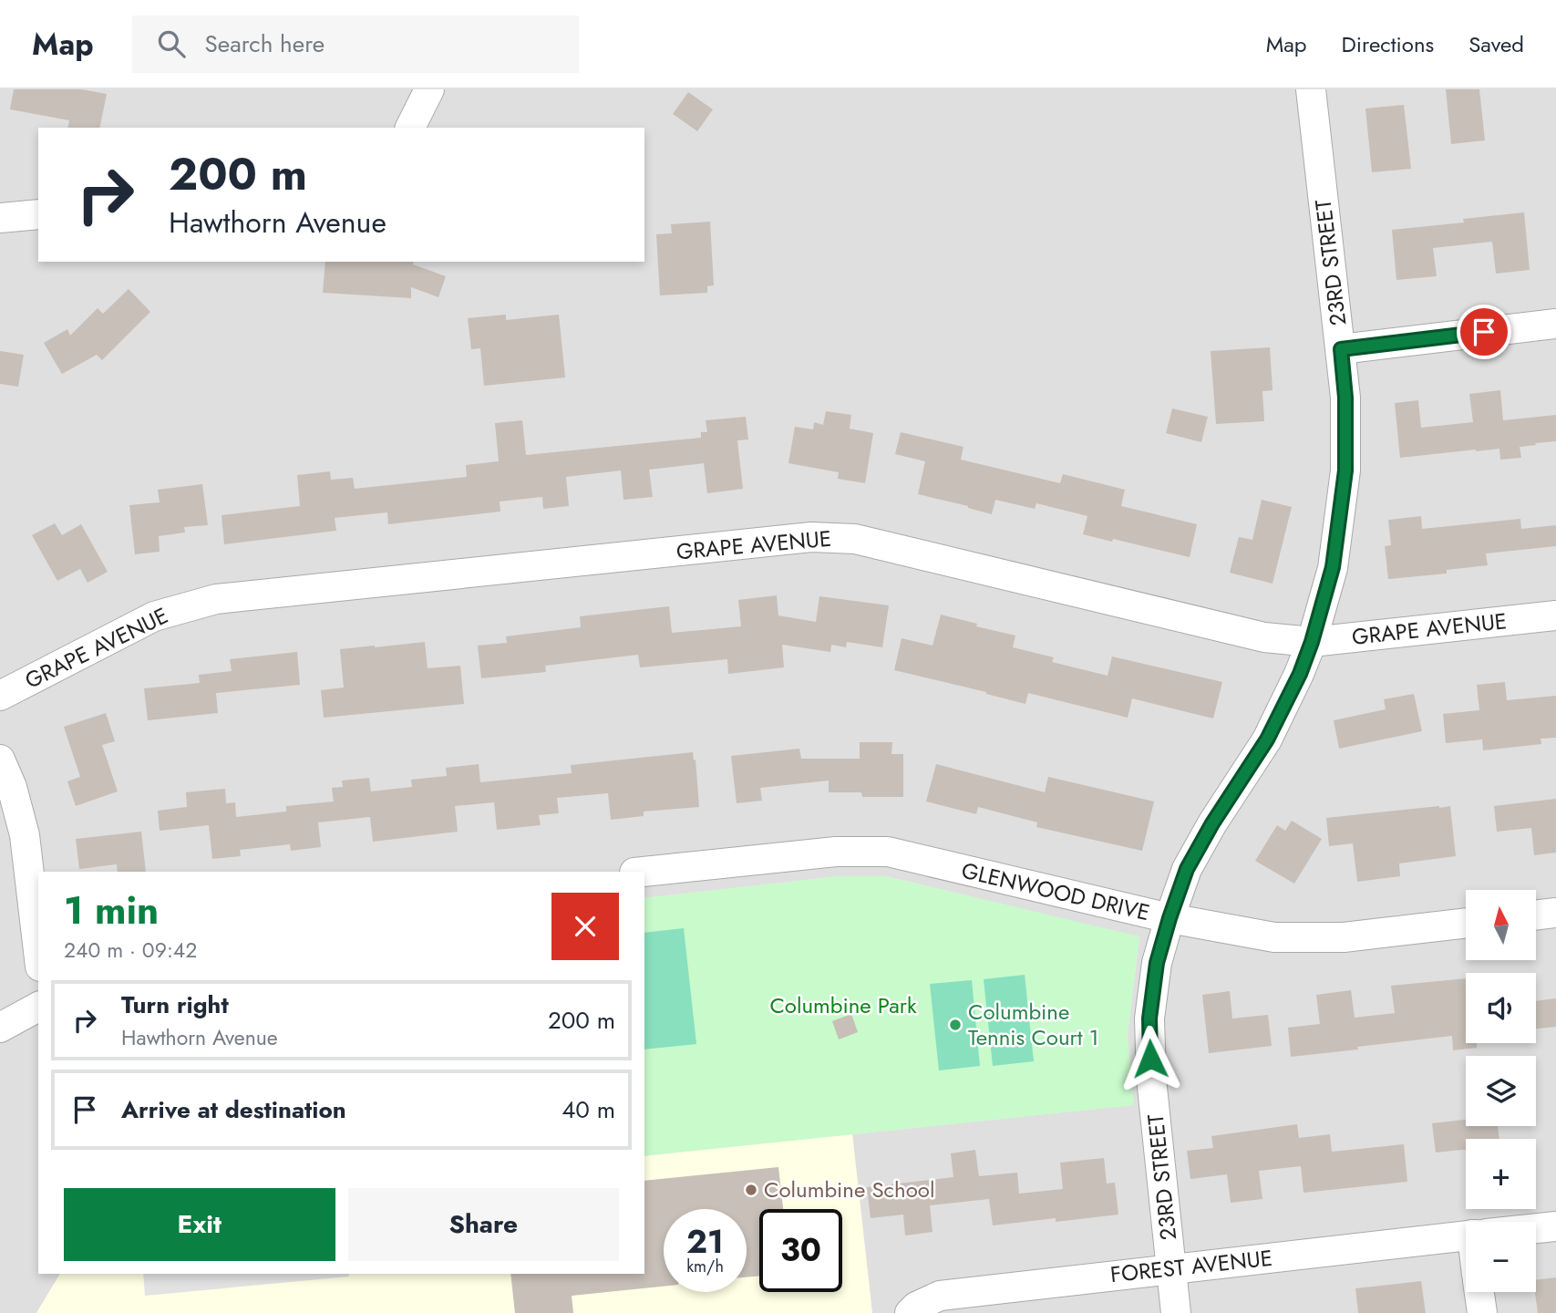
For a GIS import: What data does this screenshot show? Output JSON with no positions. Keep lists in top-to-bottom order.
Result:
{
  "streets": {
    "street": [
      "23RD STREET",
      "GRAPE AVENUE",
      "GLENWOOD DRIVE",
      "FOREST AVENUE"
    ]
  },
  "crossings": [
    ["23RD STREET", "GRAPE AVENUE"],
    ["23RD STREET", "GLENWOOD DRIVE"],
    ["23RD STREET", "FOREST AVENUE"]
  ],
  "parks": ["Columbine Park"],
  "places": ["Columbine Tennis Court 1", "Columbine School"],
  "north": "top",
  "page": {
    "header": "Map",
    "search": "Search here",
    "nav": ["Map", "Directions", "Saved"],
    "turn": ["200 m", "Hawthorn Avenue"],
    "heading": ["1 min", "240 m · 09:42"],
    "map_buttons": ["+", "−"],
    "list": [
      {
        "name": "Turn right",
        "note": "Hawthorn Avenue",
        "value": "200 m"
      },
      {
        "name": "Arrive at destination",
        "value": "40 m"
      }
    ],
    "buttons": ["Exit", "Share"],
    "speed": "21 km/h",
    "limit": "30"
  }
}
